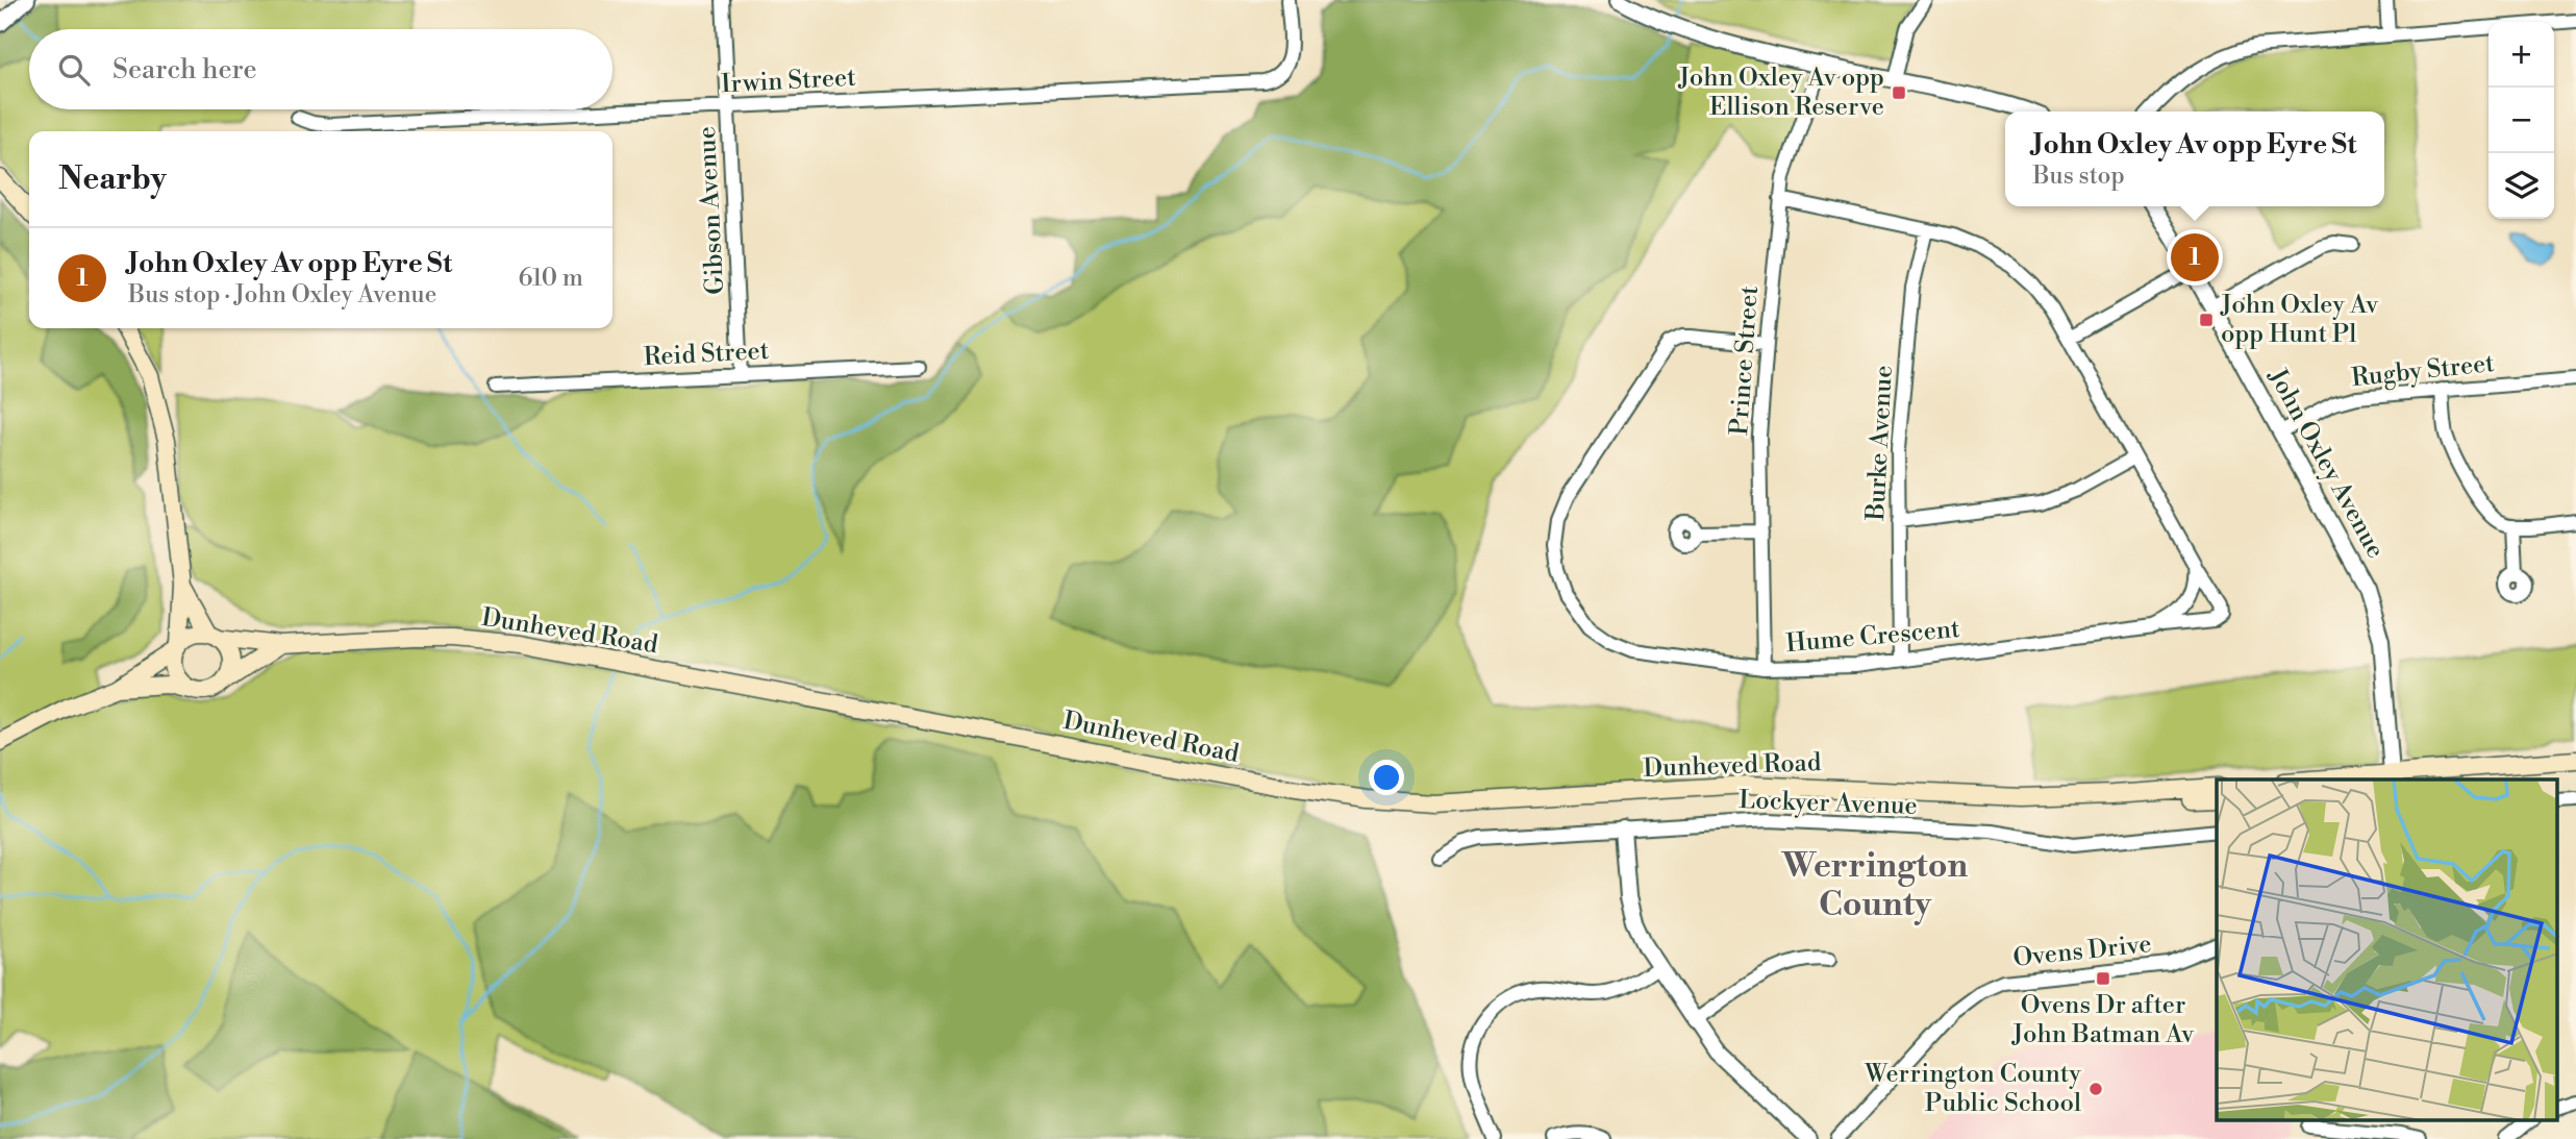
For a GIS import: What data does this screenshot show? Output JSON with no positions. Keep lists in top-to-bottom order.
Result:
{
  "streets": {
    "main road": ["Dunheved Road"],
    "street": [
      "Irwin Street",
      "Gibson Avenue",
      "Reid Street",
      "Prince Street",
      "Rugby Street",
      "Burke Avenue",
      "John Oxley Avenue",
      "Hume Crescent",
      "Lockyer Avenue",
      "Ovens Drive"
    ]
  },
  "crossings": [
    ["Irwin Street", "Gibson Avenue"],
    ["Gibson Avenue", "Reid Street"],
    ["Prince Street", "Hume Crescent"],
    ["Rugby Street", "John Oxley Avenue"],
    ["Burke Avenue", "Hume Crescent"]
  ],
  "districts": ["Werrington County"],
  "places": {
    "transit": ["John Oxley Av opp Ellison Reserve", "John Oxley Av opp Hunt Pl", "Ovens Dr after John Batman Av"],
    "other": ["Werrington County Public School"]
  },
  "page": {
    "map_buttons": ["+", "−"],
    "search": "Search here",
    "popup": ["John Oxley Av opp Eyre St", "Bus stop"],
    "heading": "Nearby",
    "list": [
      {
        "mark": "1",
        "name": "John Oxley Av opp Eyre St",
        "note": "Bus stop · John Oxley Avenue",
        "value": "610 m"
      }
    ],
    "pins": "1"
  }
}
